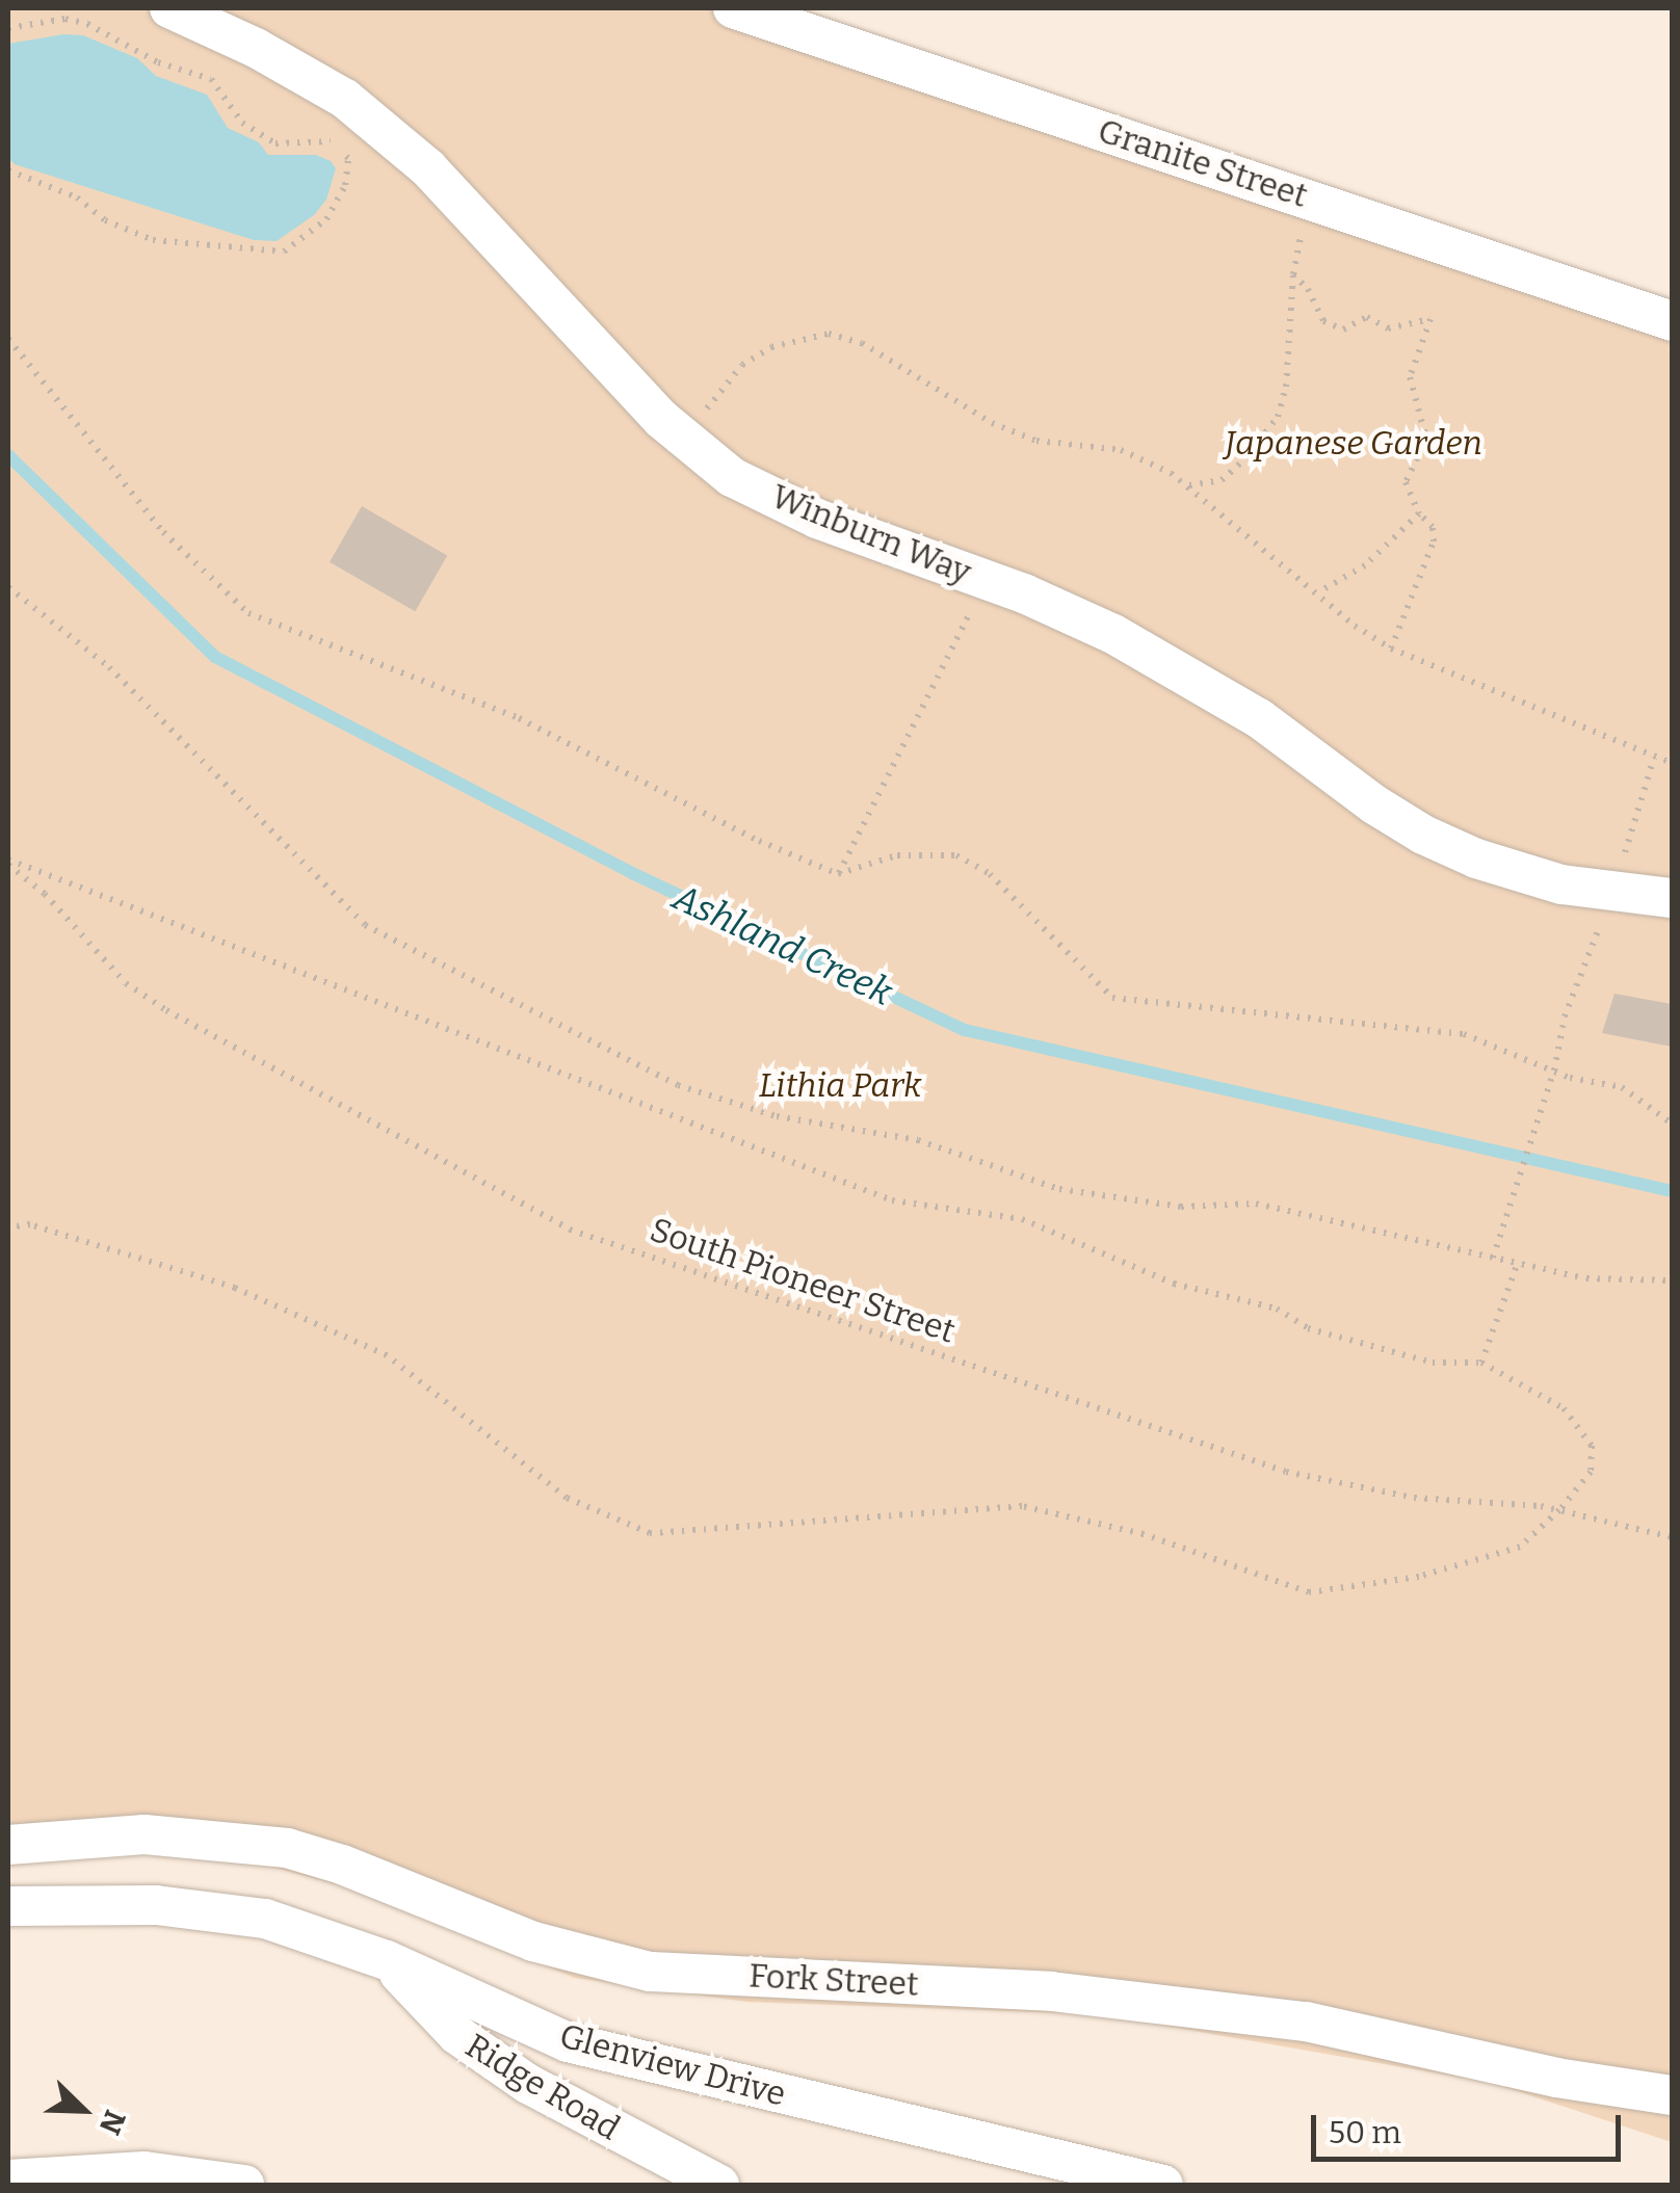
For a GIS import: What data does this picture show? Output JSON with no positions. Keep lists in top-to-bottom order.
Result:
{
  "streets": {
    "street": [
      "Granite Street",
      "Winburn Way",
      "Fork Street",
      "Glenview Drive",
      "Ridge Road"
    ],
    "path": ["South Pioneer Street"]
  },
  "crossings": [
    ["Glenview Drive", "Ridge Road"]
  ],
  "water": ["Ashland Creek"],
  "parks": ["Japanese Garden", "Lithia Park"],
  "scale_bar": "50 m",
  "north": "bottom right"
}
